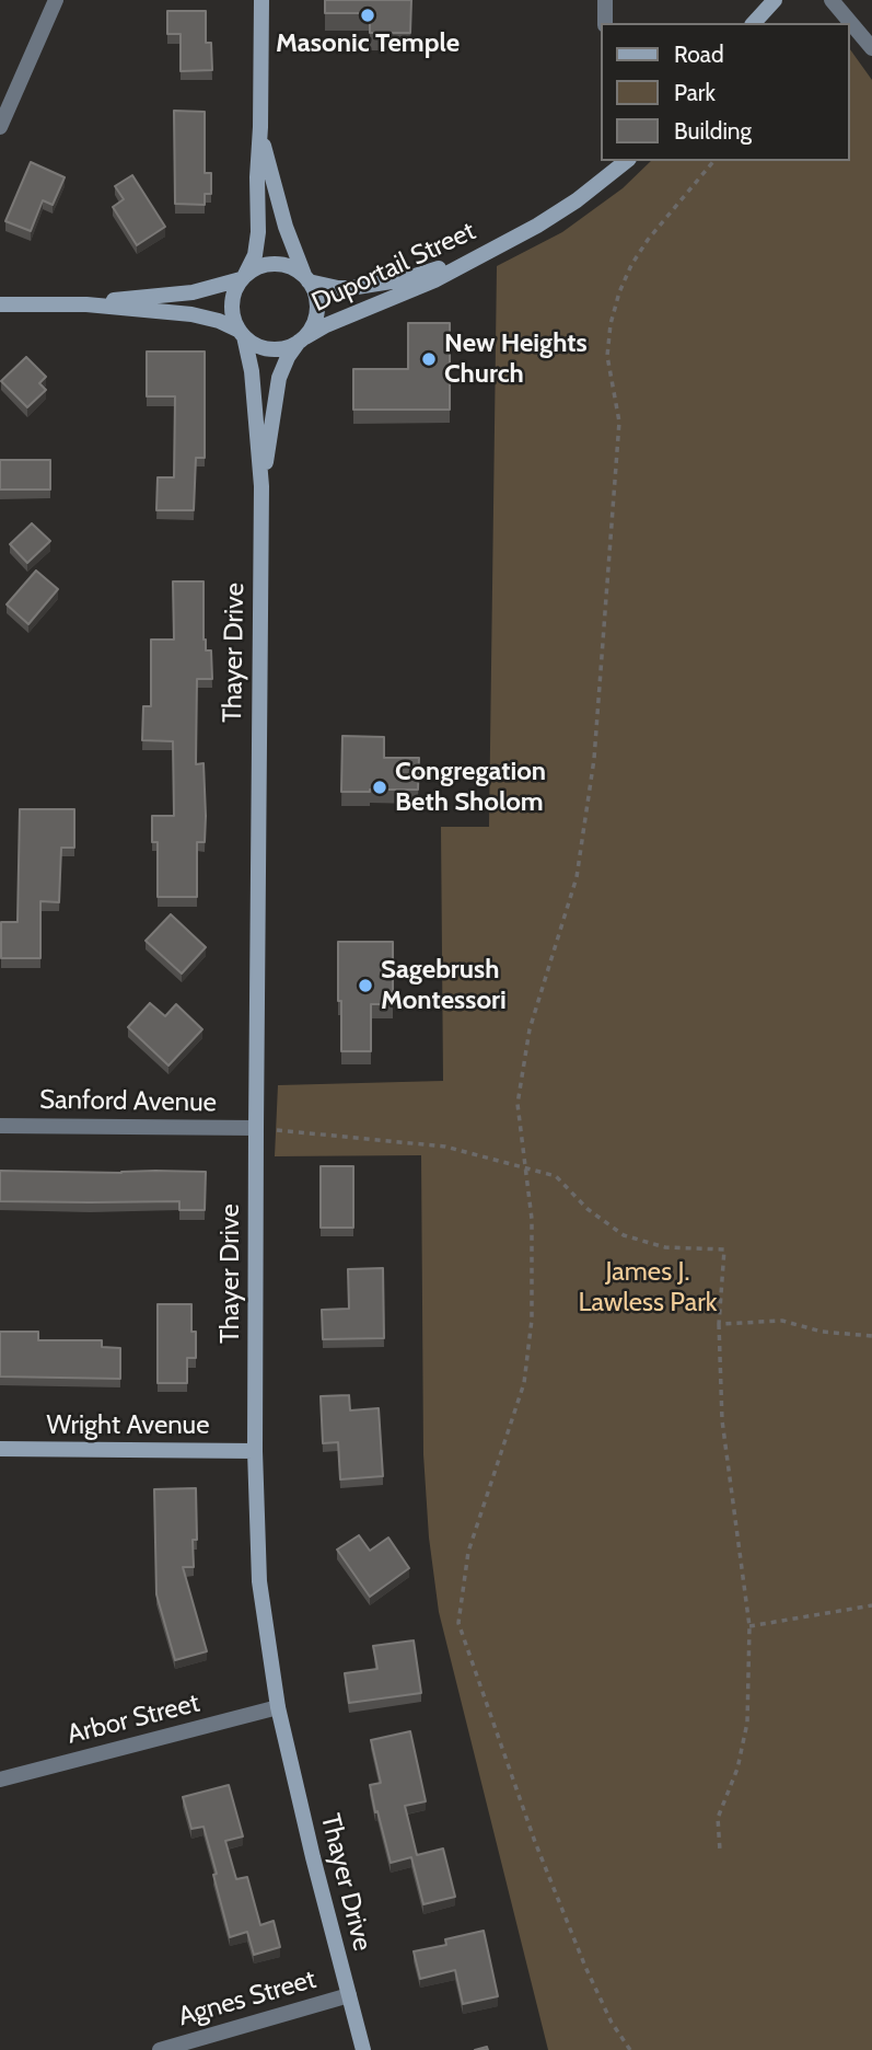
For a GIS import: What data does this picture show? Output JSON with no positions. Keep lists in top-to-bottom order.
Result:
{
  "streets": {
    "street": [
      "Duportail Street",
      "Thayer Drive",
      "Sanford Avenue",
      "Wright Avenue",
      "Arbor Street",
      "Agnes Street"
    ]
  },
  "crossings": [
    ["Duportail Street", "Thayer Drive"],
    ["Thayer Drive", "Sanford Avenue"],
    ["Thayer Drive", "Wright Avenue"],
    ["Thayer Drive", "Arbor Street"],
    ["Thayer Drive", "Agnes Street"]
  ],
  "parks": ["James J. Lawless Park"],
  "places": [
    "Masonic Temple",
    "New Heights Church",
    "Congregation Beth Sholom",
    "Sagebrush Montessori"
  ],
  "legend": ["Road", "Park", "Building"]
}
